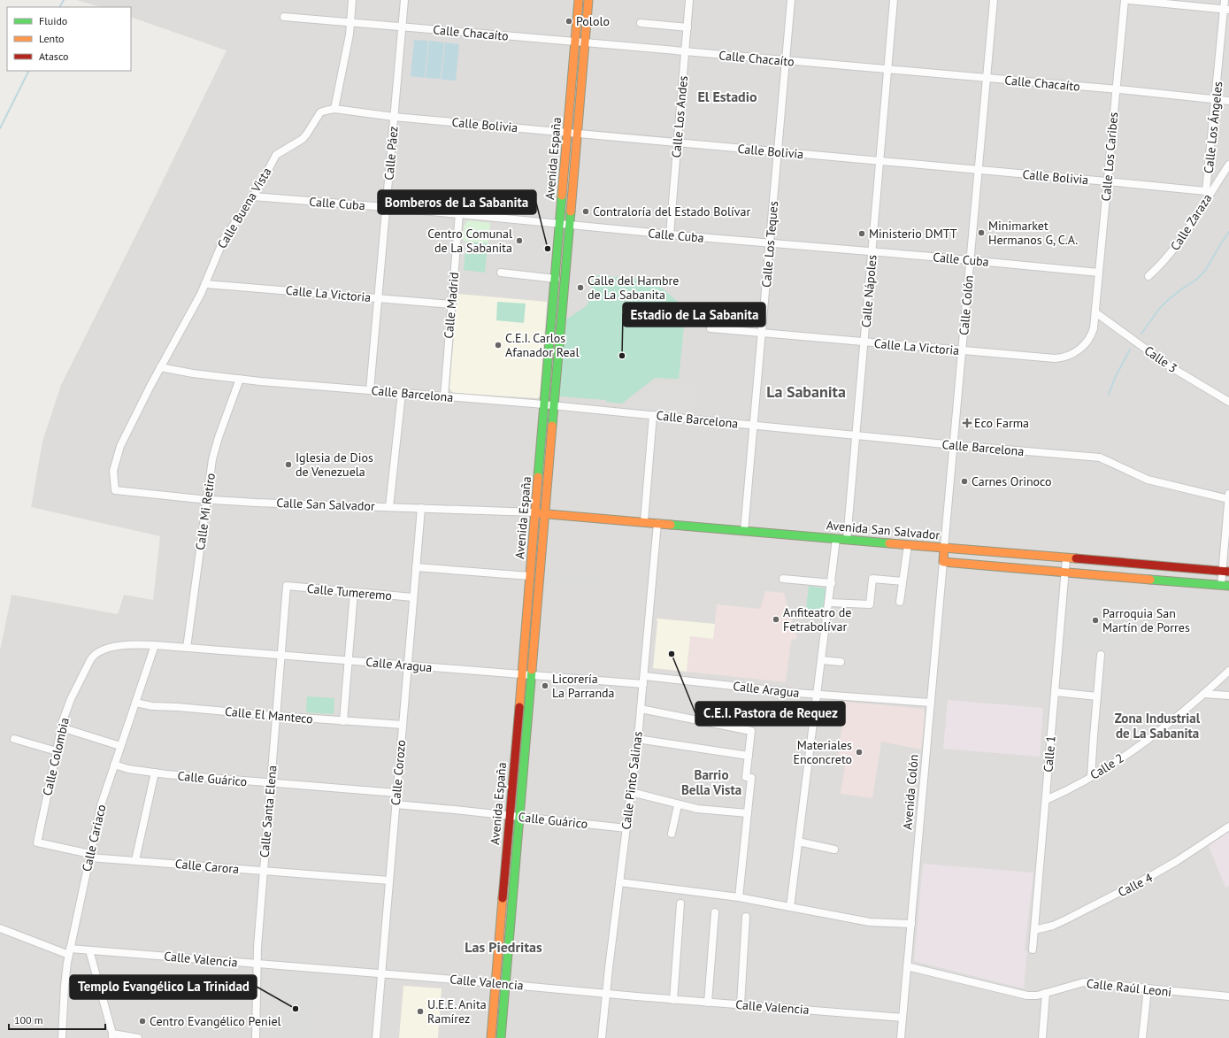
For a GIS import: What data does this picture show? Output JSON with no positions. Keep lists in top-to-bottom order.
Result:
{
  "streets": {
    "main road": ["Avenida España", "Avenida San Salvador", "Avenida Colón"],
    "street": [
      "Calle Chacaíto",
      "Calle Los Andes",
      "Calle Bolivia",
      "Calle Los Ángeles",
      "Calle Páez",
      "Calle Los Caribes",
      "Calle Cuba",
      "Calle Buena Vista",
      "Calle Zaraza",
      "Calle Los Teques",
      "Calle Nápoles",
      "Calle La Victoria",
      "Calle Madrid",
      "Calle Colón",
      "Calle 3",
      "Calle Barcelona",
      "Calle San Salvador",
      "Calle Mi Retiro",
      "Calle Tumeremo",
      "Calle Aragua",
      "Calle El Manteco",
      "Calle 1",
      "Calle Colombia",
      "Calle 2",
      "Calle Corozo",
      "Calle Guárico",
      "Calle Pinto Salinas",
      "Calle Santa Elena",
      "Calle Cariaco",
      "Calle Carora",
      "Calle 4",
      "Calle Valencia",
      "Calle Raúl Leoni"
    ]
  },
  "crossings": [
    ["Calle Chacaíto", "Calle Los Andes"],
    ["Calle Chacaíto", "Calle Los Ángeles"],
    ["Calle Chacaíto", "Calle Páez"],
    ["Calle Chacaíto", "Calle Los Caribes"],
    ["Calle Chacaíto", "Avenida España"],
    ["Calle Chacaíto", "Calle Los Teques"],
    ["Calle Chacaíto", "Calle Nápoles"],
    ["Calle Chacaíto", "Calle Colón"],
    ["Calle Los Andes", "Calle Bolivia"],
    ["Calle Los Andes", "Calle Cuba"],
    ["Calle Bolivia", "Calle Los Ángeles"],
    ["Calle Bolivia", "Calle Páez"],
    ["Calle Bolivia", "Calle Los Caribes"],
    ["Calle Bolivia", "Avenida España"],
    ["Calle Bolivia", "Calle Buena Vista"],
    ["Calle Bolivia", "Calle Zaraza"],
    ["Calle Bolivia", "Calle Los Teques"],
    ["Calle Bolivia", "Calle Nápoles"],
    ["Calle Bolivia", "Calle Colón"],
    ["Calle Los Ángeles", "Calle Zaraza"],
    ["Calle Páez", "Calle Cuba"],
    ["Calle Páez", "Calle La Victoria"],
    ["Calle Páez", "Calle Barcelona"],
    ["Calle Los Caribes", "Calle Cuba"],
    ["Calle Los Caribes", "Calle La Victoria"],
    ["Calle Los Caribes", "Calle 3"],
    ["Avenida España", "Calle Cuba"],
    ["Avenida España", "Calle Barcelona"],
    ["Avenida España", "Calle San Salvador"],
    ["Avenida España", "Avenida San Salvador"],
    ["Avenida España", "Calle Aragua"],
    ["Avenida España", "Calle Guárico"],
    ["Avenida España", "Calle Valencia"],
    ["Calle Cuba", "Calle Buena Vista"],
    ["Calle Cuba", "Calle Los Teques"],
    ["Calle Cuba", "Calle Nápoles"],
    ["Calle Cuba", "Calle Madrid"],
    ["Calle Cuba", "Calle Colón"],
    ["Calle Buena Vista", "Calle La Victoria"],
    ["Calle Buena Vista", "Calle Barcelona"],
    ["Calle Buena Vista", "Calle San Salvador"],
    ["Calle Los Teques", "Calle La Victoria"],
    ["Calle Los Teques", "Calle Barcelona"],
    ["Calle Los Teques", "Avenida San Salvador"],
    ["Calle Nápoles", "Calle La Victoria"],
    ["Calle Nápoles", "Calle Barcelona"],
    ["Calle Nápoles", "Avenida San Salvador"],
    ["Calle La Victoria", "Calle Madrid"],
    ["Calle La Victoria", "Calle Colón"],
    ["Calle La Victoria", "Calle 3"],
    ["Calle Madrid", "Calle Barcelona"],
    ["Calle Colón", "Calle Barcelona"],
    ["Calle Colón", "Avenida San Salvador"],
    ["Calle Colón", "Avenida Colón"],
    ["Calle Barcelona", "Calle Mi Retiro"],
    ["Calle San Salvador", "Calle Mi Retiro"],
    ["Calle San Salvador", "Avenida San Salvador"],
    ["Calle San Salvador", "Calle Corozo"],
    ["Calle Mi Retiro", "Calle Aragua"],
    ["Avenida San Salvador", "Calle 1"],
    ["Avenida San Salvador", "Calle Pinto Salinas"],
    ["Avenida San Salvador", "Avenida Colón"],
    ["Calle Tumeremo", "Calle Corozo"],
    ["Calle Tumeremo", "Calle Santa Elena"],
    ["Calle Aragua", "Calle Colombia"],
    ["Calle Aragua", "Calle Corozo"],
    ["Calle Aragua", "Calle Pinto Salinas"],
    ["Calle Aragua", "Avenida Colón"],
    ["Calle Aragua", "Calle Santa Elena"],
    ["Calle Aragua", "Calle Cariaco"],
    ["Calle El Manteco", "Calle Corozo"],
    ["Calle El Manteco", "Calle Santa Elena"],
    ["Calle El Manteco", "Calle Cariaco"],
    ["Calle 1", "Calle 2"],
    ["Calle 1", "Calle 4"],
    ["Calle Colombia", "Calle Cariaco"],
    ["Calle Colombia", "Calle Carora"],
    ["Calle Corozo", "Calle Guárico"],
    ["Calle Corozo", "Calle Carora"],
    ["Calle Corozo", "Calle Valencia"],
    ["Calle Guárico", "Calle Pinto Salinas"],
    ["Calle Guárico", "Calle Santa Elena"],
    ["Calle Guárico", "Calle Cariaco"],
    ["Calle Pinto Salinas", "Calle Valencia"],
    ["Avenida Colón", "Calle Valencia"],
    ["Avenida Colón", "Calle Raúl Leoni"],
    ["Calle Santa Elena", "Calle Carora"],
    ["Calle Santa Elena", "Calle Valencia"],
    ["Calle Cariaco", "Calle Carora"],
    ["Calle Cariaco", "Calle Valencia"]
  ],
  "districts": [
    "El Estadio",
    "La Sabanita",
    "Zona Industrial de La Sabanita",
    "Barrio Bella Vista",
    "Las Piedritas"
  ],
  "places": {
    "other": [
      "Pololo",
      "Contraloría del Estado Bolívar",
      "Minimarket Hermanos G, C.A.",
      "Ministerio DMTT",
      "Centro Comunal de La Sabanita",
      "Bomberos de La Sabanita",
      "Calle del Hambre de La Sabanita",
      "C.E.I. Carlos Afanador Real",
      "Estadio de La Sabanita",
      "Iglesia de Dios de Venezuela",
      "Carnes Orinoco",
      "Anfiteatro de Fetrabolívar",
      "Parroquia San Martín de Porres",
      "C.E.I. Pastora de Requez",
      "Licorería La Parranda",
      "Materiales Enconcreto",
      "Templo Evangélico La Trinidad",
      "U.E.E. Anita Ramírez",
      "Centro Evangélico Peniel"
    ],
    "health": ["Eco Farma"]
  },
  "legend": ["Fluido", "Lento", "Atasco"],
  "scale_bar": "100 m"
}
